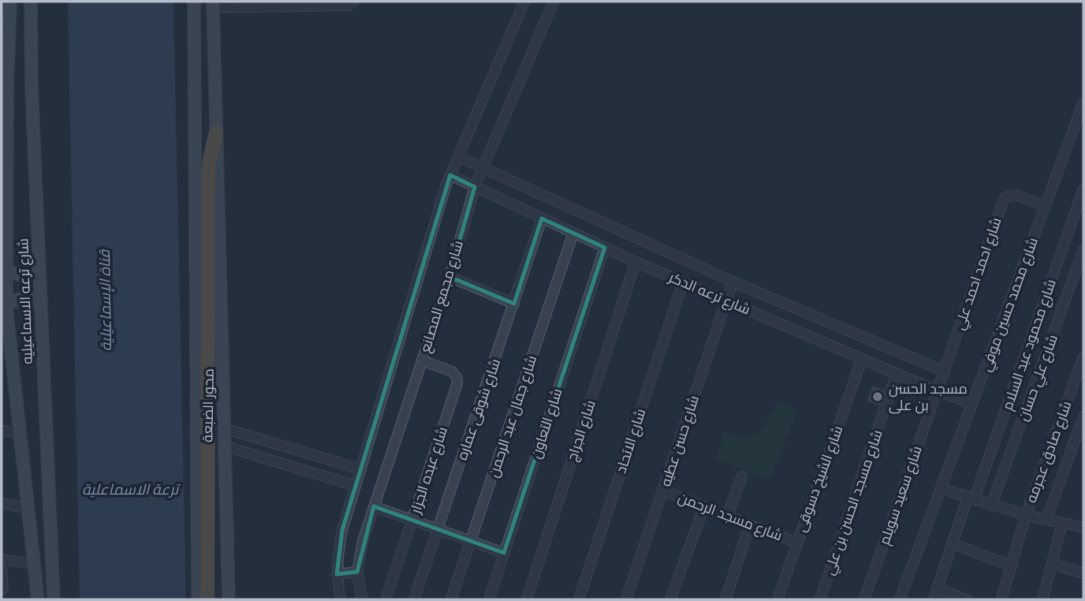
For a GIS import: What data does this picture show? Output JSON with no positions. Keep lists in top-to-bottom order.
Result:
{
  "streets": {
    "highway": ["محور الضبعة"],
    "main road": ["شارع ترعه الاسماعيليه"],
    "street": [
      "شارع احمد احمد علي",
      "شارع ترعه الدكر",
      "شارع مجمع المصانع",
      "شارع محمد حسين موفي",
      "شارع محمود عبد السلام",
      "شارع علي حسان",
      "شارع شوقى عماره",
      "شارع جمال عبد الرحمن",
      "شارع التعاون",
      "شارع الجراج",
      "شارع الاتحاد",
      "شارع حسن عطيه",
      "شارع صادق عجرمه",
      "شارع عبده الجزار",
      "شارع الشيخ دسوقى",
      "شارع سعيد سويلم",
      "شارع مسجد الحسن بن علي",
      "شارع مسجد الرحمن"
    ]
  },
  "crossings": [
    ["شارع احمد احمد علي", "شارع ترعه الدكر"],
    ["شارع احمد احمد علي", "شارع محمد حسين موفي"],
    ["شارع احمد احمد علي", "شارع سعيد سويلم"],
    ["شارع ترعه الدكر", "شارع مجمع المصانع"],
    ["شارع ترعه الدكر", "شارع محمد حسين موفي"],
    ["شارع ترعه الدكر", "شارع شوقى عماره"],
    ["شارع ترعه الدكر", "شارع جمال عبد الرحمن"],
    ["شارع ترعه الدكر", "شارع التعاون"],
    ["شارع ترعه الدكر", "شارع الجراج"],
    ["شارع ترعه الدكر", "شارع الاتحاد"],
    ["شارع ترعه الدكر", "شارع حسن عطيه"],
    ["شارع ترعه الدكر", "شارع الشيخ دسوقى"],
    ["شارع ترعه الدكر", "شارع سعيد سويلم"],
    ["شارع ترعه الدكر", "شارع مسجد الحسن بن علي"],
    ["شارع مجمع المصانع", "شارع عبده الجزار"],
    ["شارع حسن عطيه", "شارع مسجد الرحمن"],
    ["شارع الشيخ دسوقى", "شارع مسجد الرحمن"]
  ],
  "water": ["قناة الإسماعيلية", "ترعة الاسماعلية"],
  "places": ["مسجد الحسن بن على"]
}
